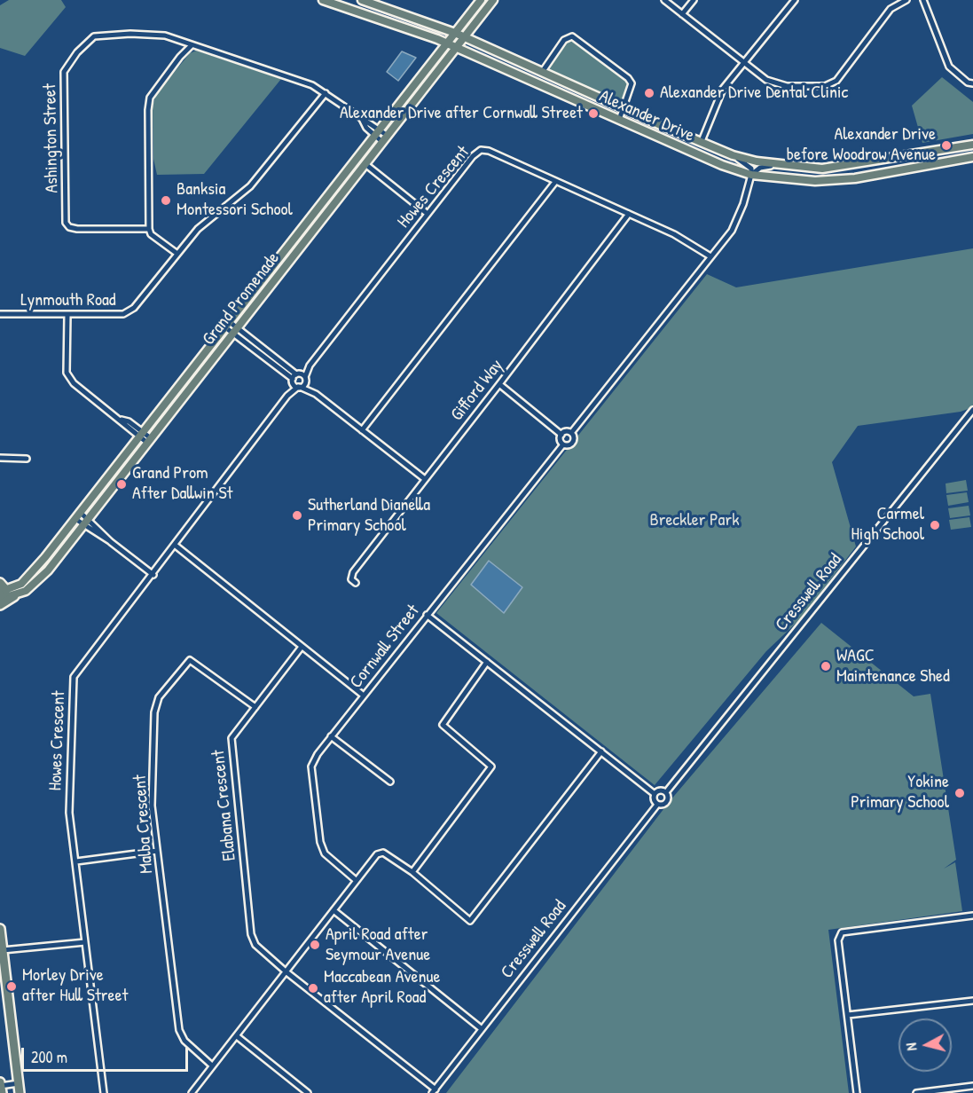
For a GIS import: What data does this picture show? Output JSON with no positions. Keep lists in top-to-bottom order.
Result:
{
  "streets": {
    "main road": ["Alexander Drive", "Grand Promenade"],
    "street": [
      "Ashington Street",
      "Howes Crescent",
      "Lynmouth Road",
      "Gifford Way",
      "Cresswell Road",
      "Cornwall Street",
      "Elabana Crescent",
      "Malba Crescent"
    ]
  },
  "crossings": [
    ["Alexander Drive", "Grand Promenade"],
    ["Ashington Street", "Grand Promenade"],
    ["Ashington Street", "Lynmouth Road"],
    ["Howes Crescent", "Gifford Way"],
    ["Cresswell Road", "Elabana Crescent"],
    ["Elabana Crescent", "Malba Crescent"]
  ],
  "parks": ["Breckler Park"],
  "places": [
    "Alexander Drive Dental Clinic",
    "Alexander Drive after Cornwall Street",
    "Alexander Drive before Woodrow Avenue",
    "Banksia Montessori School",
    "Grand Prom After Dallwin St",
    "Sutherland Dianella Primary School",
    "Carmel High School",
    "WAGC Maintenance Shed",
    "Yokine Primary School",
    "April Road after Seymour Avenue",
    "Morley Drive after Hull Street",
    "Maccabean Avenue after April Road"
  ],
  "scale_bar": "200 m",
  "north": "left"
}
